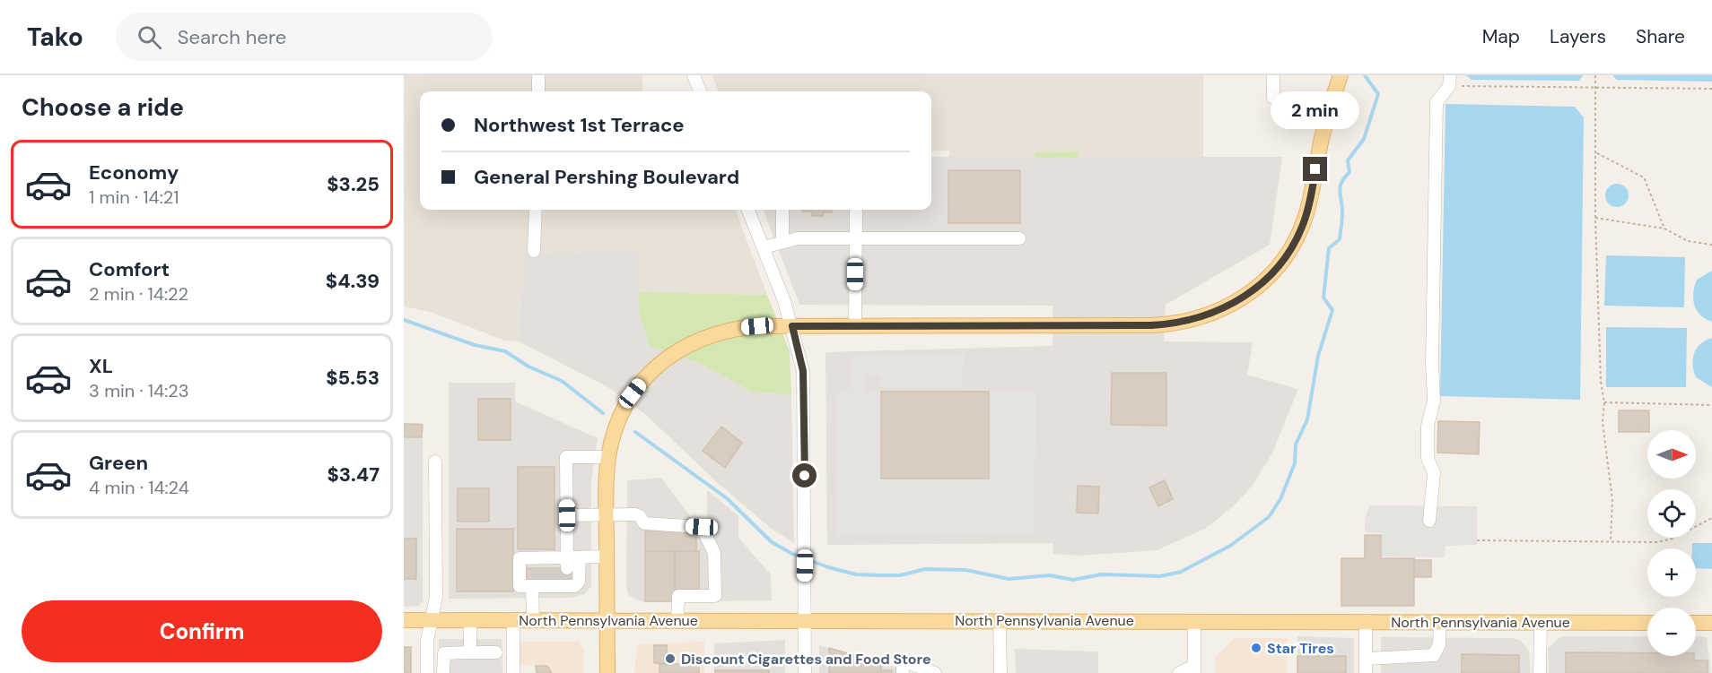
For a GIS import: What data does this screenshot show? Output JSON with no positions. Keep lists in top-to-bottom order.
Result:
{
  "streets": {
    "main road": ["North Pennsylvania Avenue"]
  },
  "places": ["Star Tires", "Discount Cigarettes and Food Store"],
  "north": "right",
  "page": {
    "header": "Tako",
    "search": "Search here",
    "nav": ["Map", "Layers", "Share"],
    "heading": "Choose a ride",
    "bubble": "2 min",
    "banner": ["Northwest 1st Terrace", "General Pershing Boulevard"],
    "list": [
      {
        "name": "Economy",
        "note": "1 min · 14:21",
        "value": "$3.25"
      },
      {
        "name": "Comfort",
        "note": "2 min · 14:22",
        "value": "$4.39"
      },
      {
        "name": "XL",
        "note": "3 min · 14:23",
        "value": "$5.53"
      },
      {
        "name": "Green",
        "note": "4 min · 14:24",
        "value": "$3.47"
      }
    ],
    "map_buttons": ["+", "−"],
    "buttons": "Confirm"
  }
}
